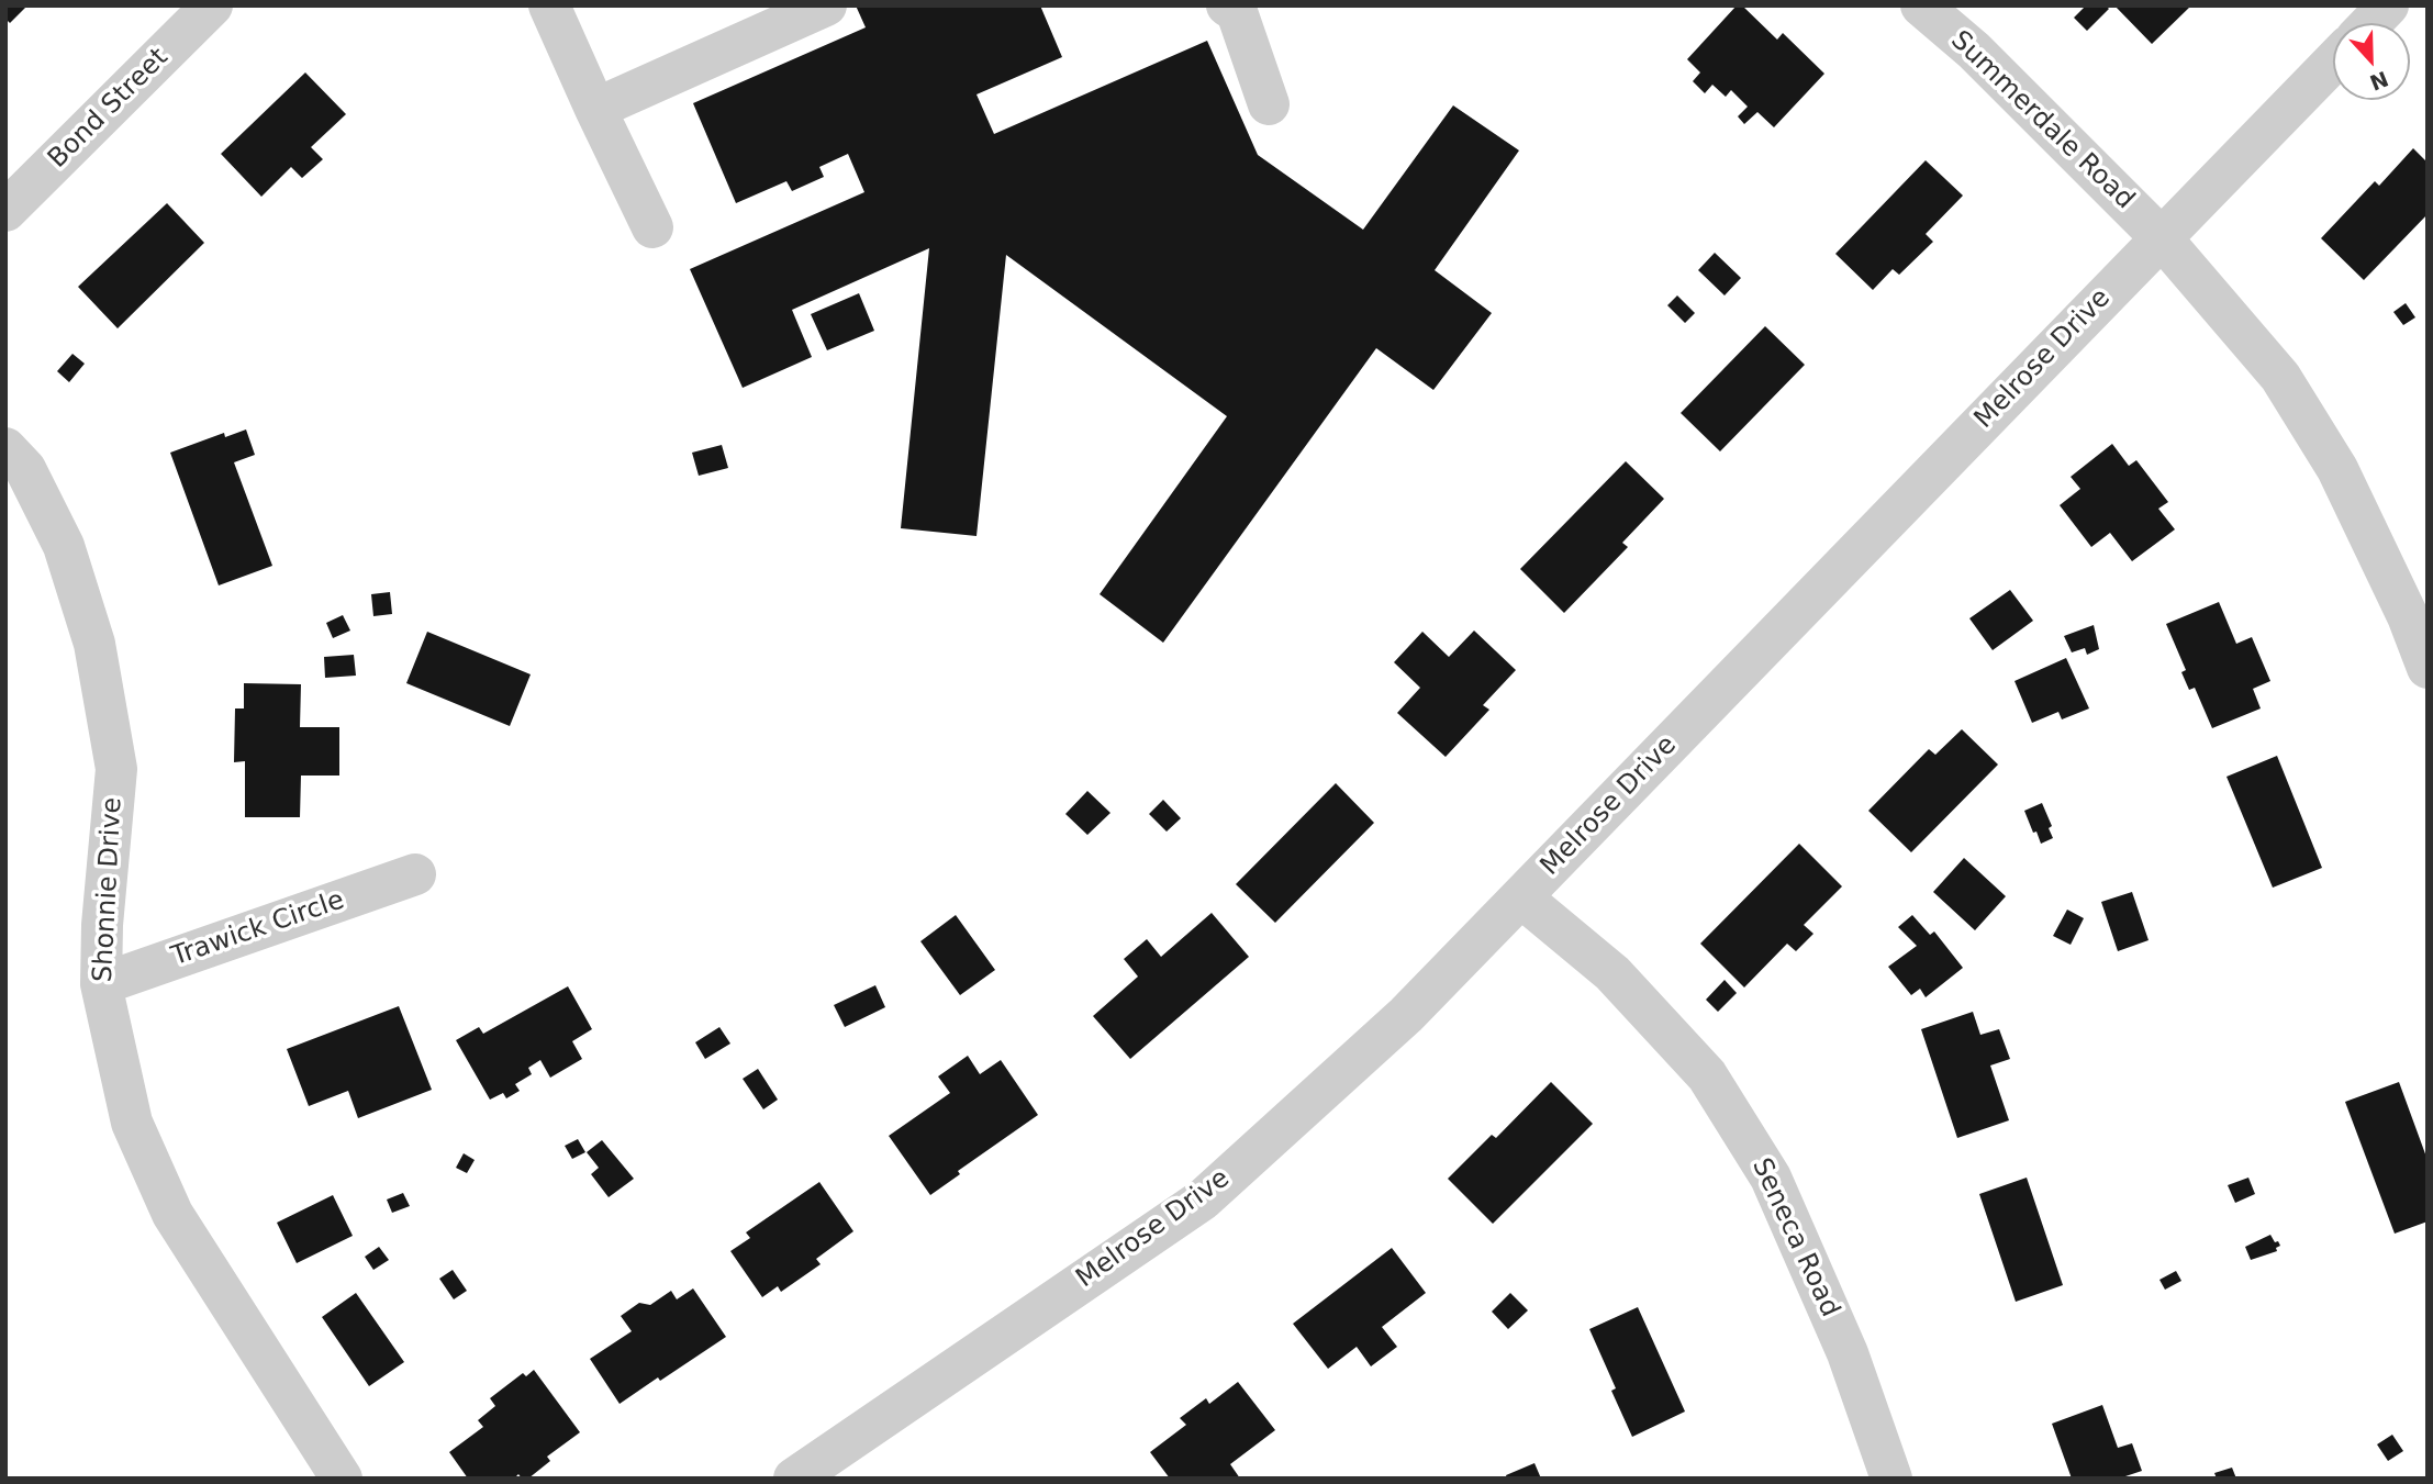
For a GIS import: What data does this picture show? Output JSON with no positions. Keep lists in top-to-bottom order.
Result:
{
  "streets": {
    "street": [
      "Bond Street",
      "Summerdale Road",
      "Melrose Drive",
      "Shonnie Drive",
      "Trawick Circle",
      "Seneca Road"
    ]
  },
  "crossings": [
    ["Summerdale Road", "Melrose Drive"],
    ["Melrose Drive", "Seneca Road"],
    ["Shonnie Drive", "Trawick Circle"]
  ],
  "north": "bottom"
}
